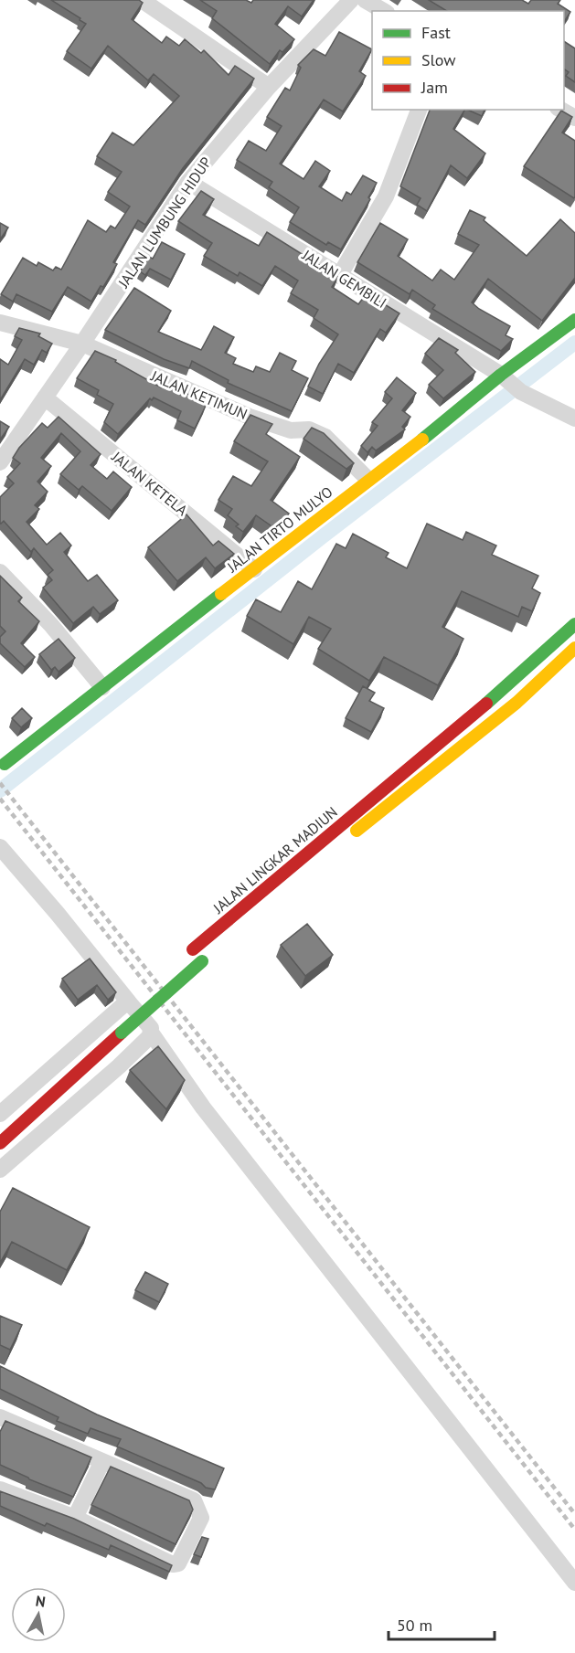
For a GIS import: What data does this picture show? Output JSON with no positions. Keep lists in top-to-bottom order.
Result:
{
  "streets": {
    "main road": ["JALAN TIRTO MULYO", "JALAN LINGKAR MADIUN"],
    "street": [
      "JALAN LUMBUNG HIDUP",
      "JALAN GEMBILI",
      "JALAN KETIMUN",
      "JALAN KETELA"
    ]
  },
  "crossings": [
    ["JALAN LUMBUNG HIDUP", "JALAN GEMBILI"],
    ["JALAN LUMBUNG HIDUP", "JALAN KETIMUN"],
    ["JALAN LUMBUNG HIDUP", "JALAN KETELA"],
    ["JALAN GEMBILI", "JALAN TIRTO MULYO"],
    ["JALAN KETIMUN", "JALAN TIRTO MULYO"],
    ["JALAN KETELA", "JALAN TIRTO MULYO"]
  ],
  "legend": ["Fast", "Slow", "Jam"],
  "scale_bar": "50 m",
  "north": "top"
}
